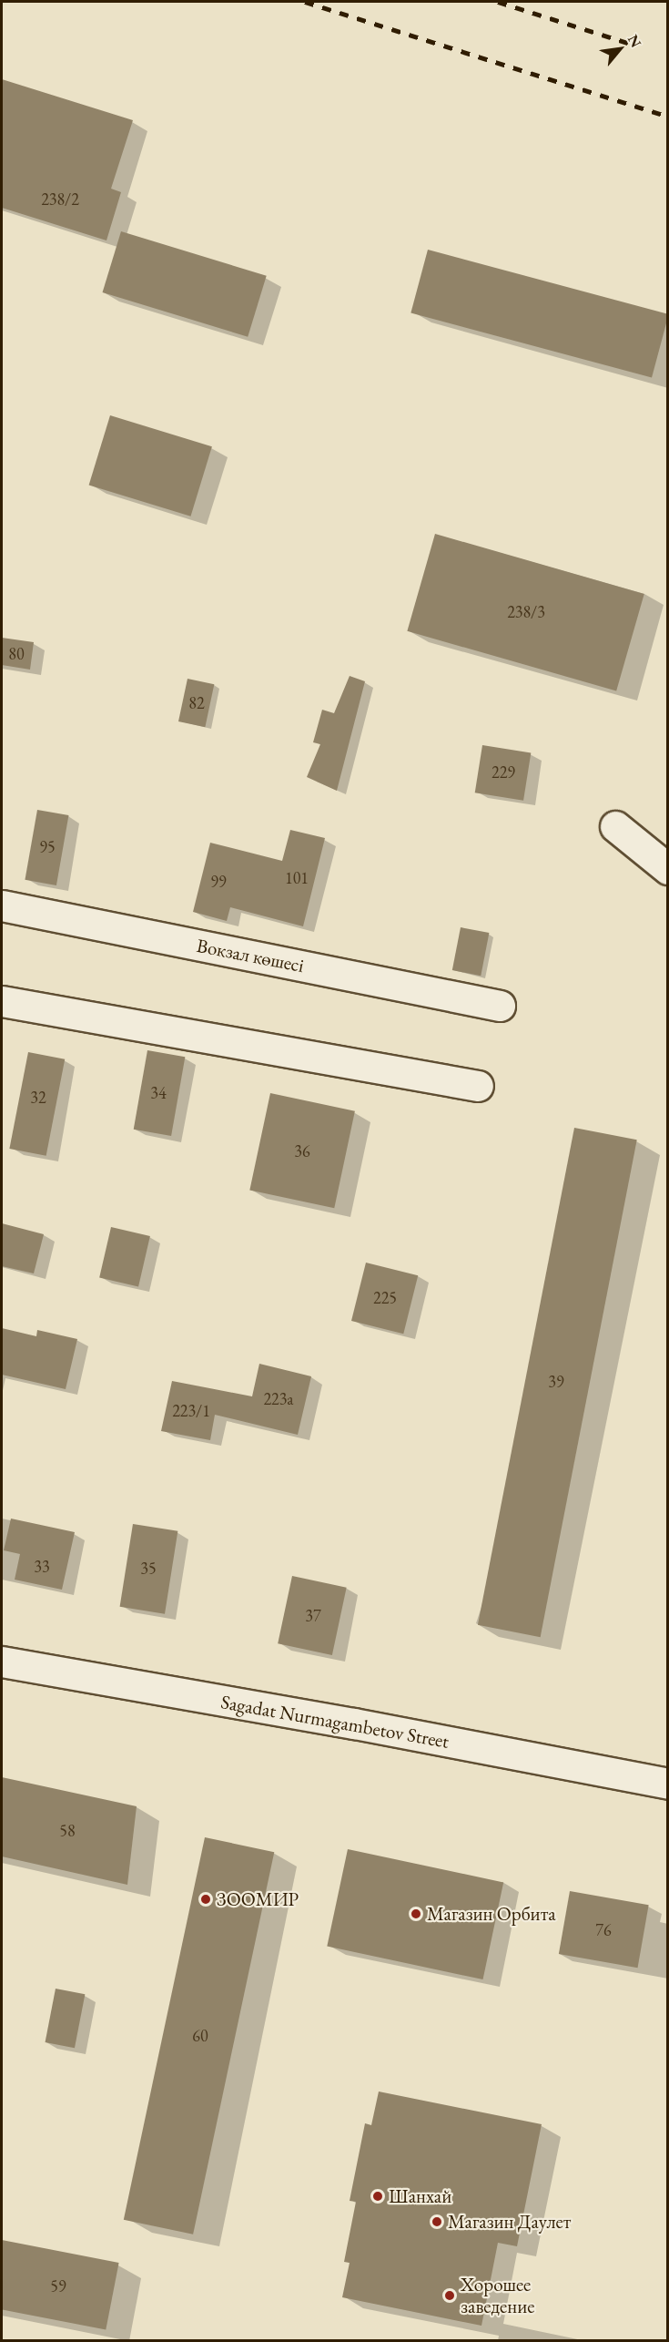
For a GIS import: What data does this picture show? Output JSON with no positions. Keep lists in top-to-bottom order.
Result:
{
  "streets": {
    "street": ["Вокзал көшесі", "Sagadat Nurmagambetov Street"]
  },
  "places": [
    "ЗООМИР",
    "Магазин Орбита",
    "Шанхай",
    "Магазин Даулет",
    "Хорошее заведение"
  ],
  "house_numbers": [
    "238/2",
    "238/3",
    "80",
    "82",
    "229",
    "95",
    "101",
    "99",
    "34",
    "32",
    "36",
    "225",
    "39",
    "223а",
    "223/1",
    "33",
    "35",
    "37",
    "58",
    "76",
    "60",
    "59"
  ],
  "north": "top right"
}
